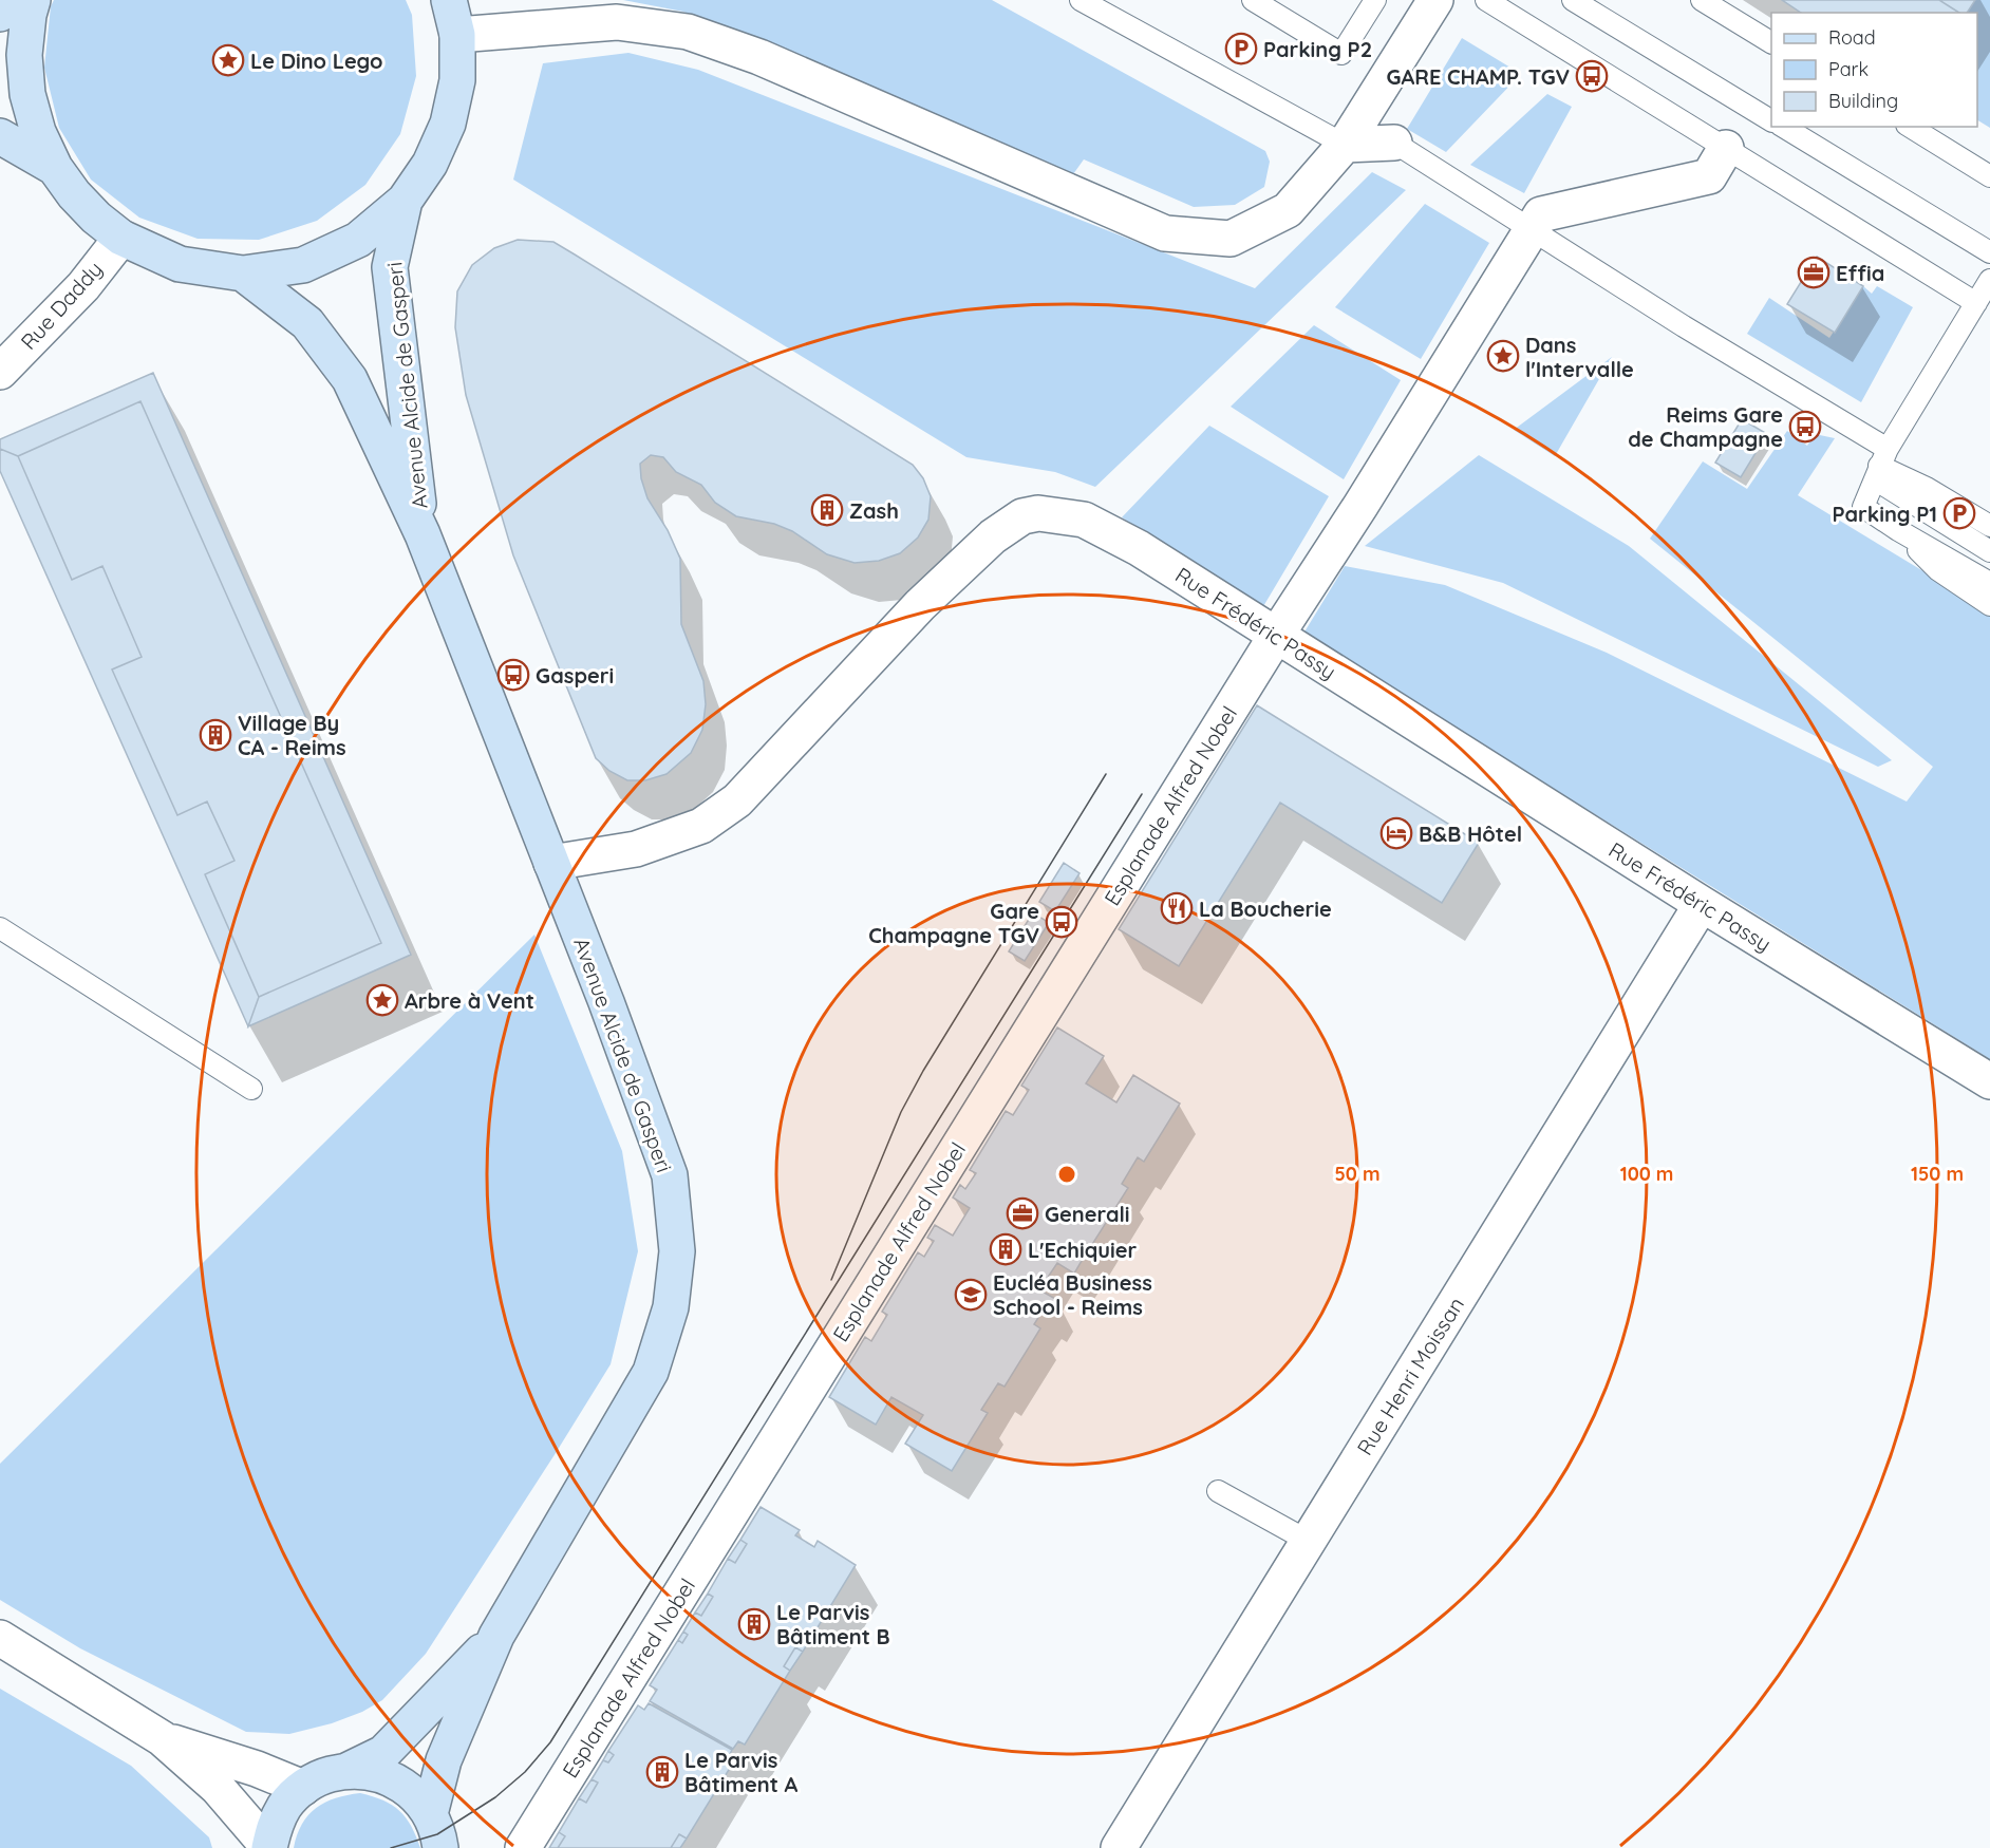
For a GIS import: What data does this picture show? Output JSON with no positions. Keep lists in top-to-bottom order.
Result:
{
  "streets": {
    "street": [
      "Rue Daddy",
      "Avenue Alcide de Gasperi",
      "Rue Frédéric Passy",
      "Esplanade Alfred Nobel",
      "Rue Henri Moissan"
    ]
  },
  "crossings": [
    ["Avenue Alcide de Gasperi", "Rue Frédéric Passy"],
    ["Rue Frédéric Passy", "Esplanade Alfred Nobel"],
    ["Rue Frédéric Passy", "Rue Henri Moissan"]
  ],
  "places": {
    "parking": ["Parking P2", "Parking P1"],
    "place": ["Le Dino Lego", "Dans l'Intervalle", "Arbre à Vent"],
    "bus stop": [
      "GARE CHAMP. TGV",
      "Reims Gare de Champagne",
      "Gasperi",
      "Gare Champagne TGV"
    ],
    "office": ["Effia", "Generali"],
    "building": [
      "Zash",
      "Village By CA - Reims",
      "L'Echiquier",
      "Le Parvis Bâtiment B",
      "Le Parvis Bâtiment A"
    ],
    "hotel": ["B&B Hôtel"],
    "restaurant": ["La Boucherie"],
    "school or university": ["Eucléa Business School - Reims"]
  },
  "legend": ["Road", "Park", "Building"],
  "rings": ["50 m", "100 m", "150 m"]
}
